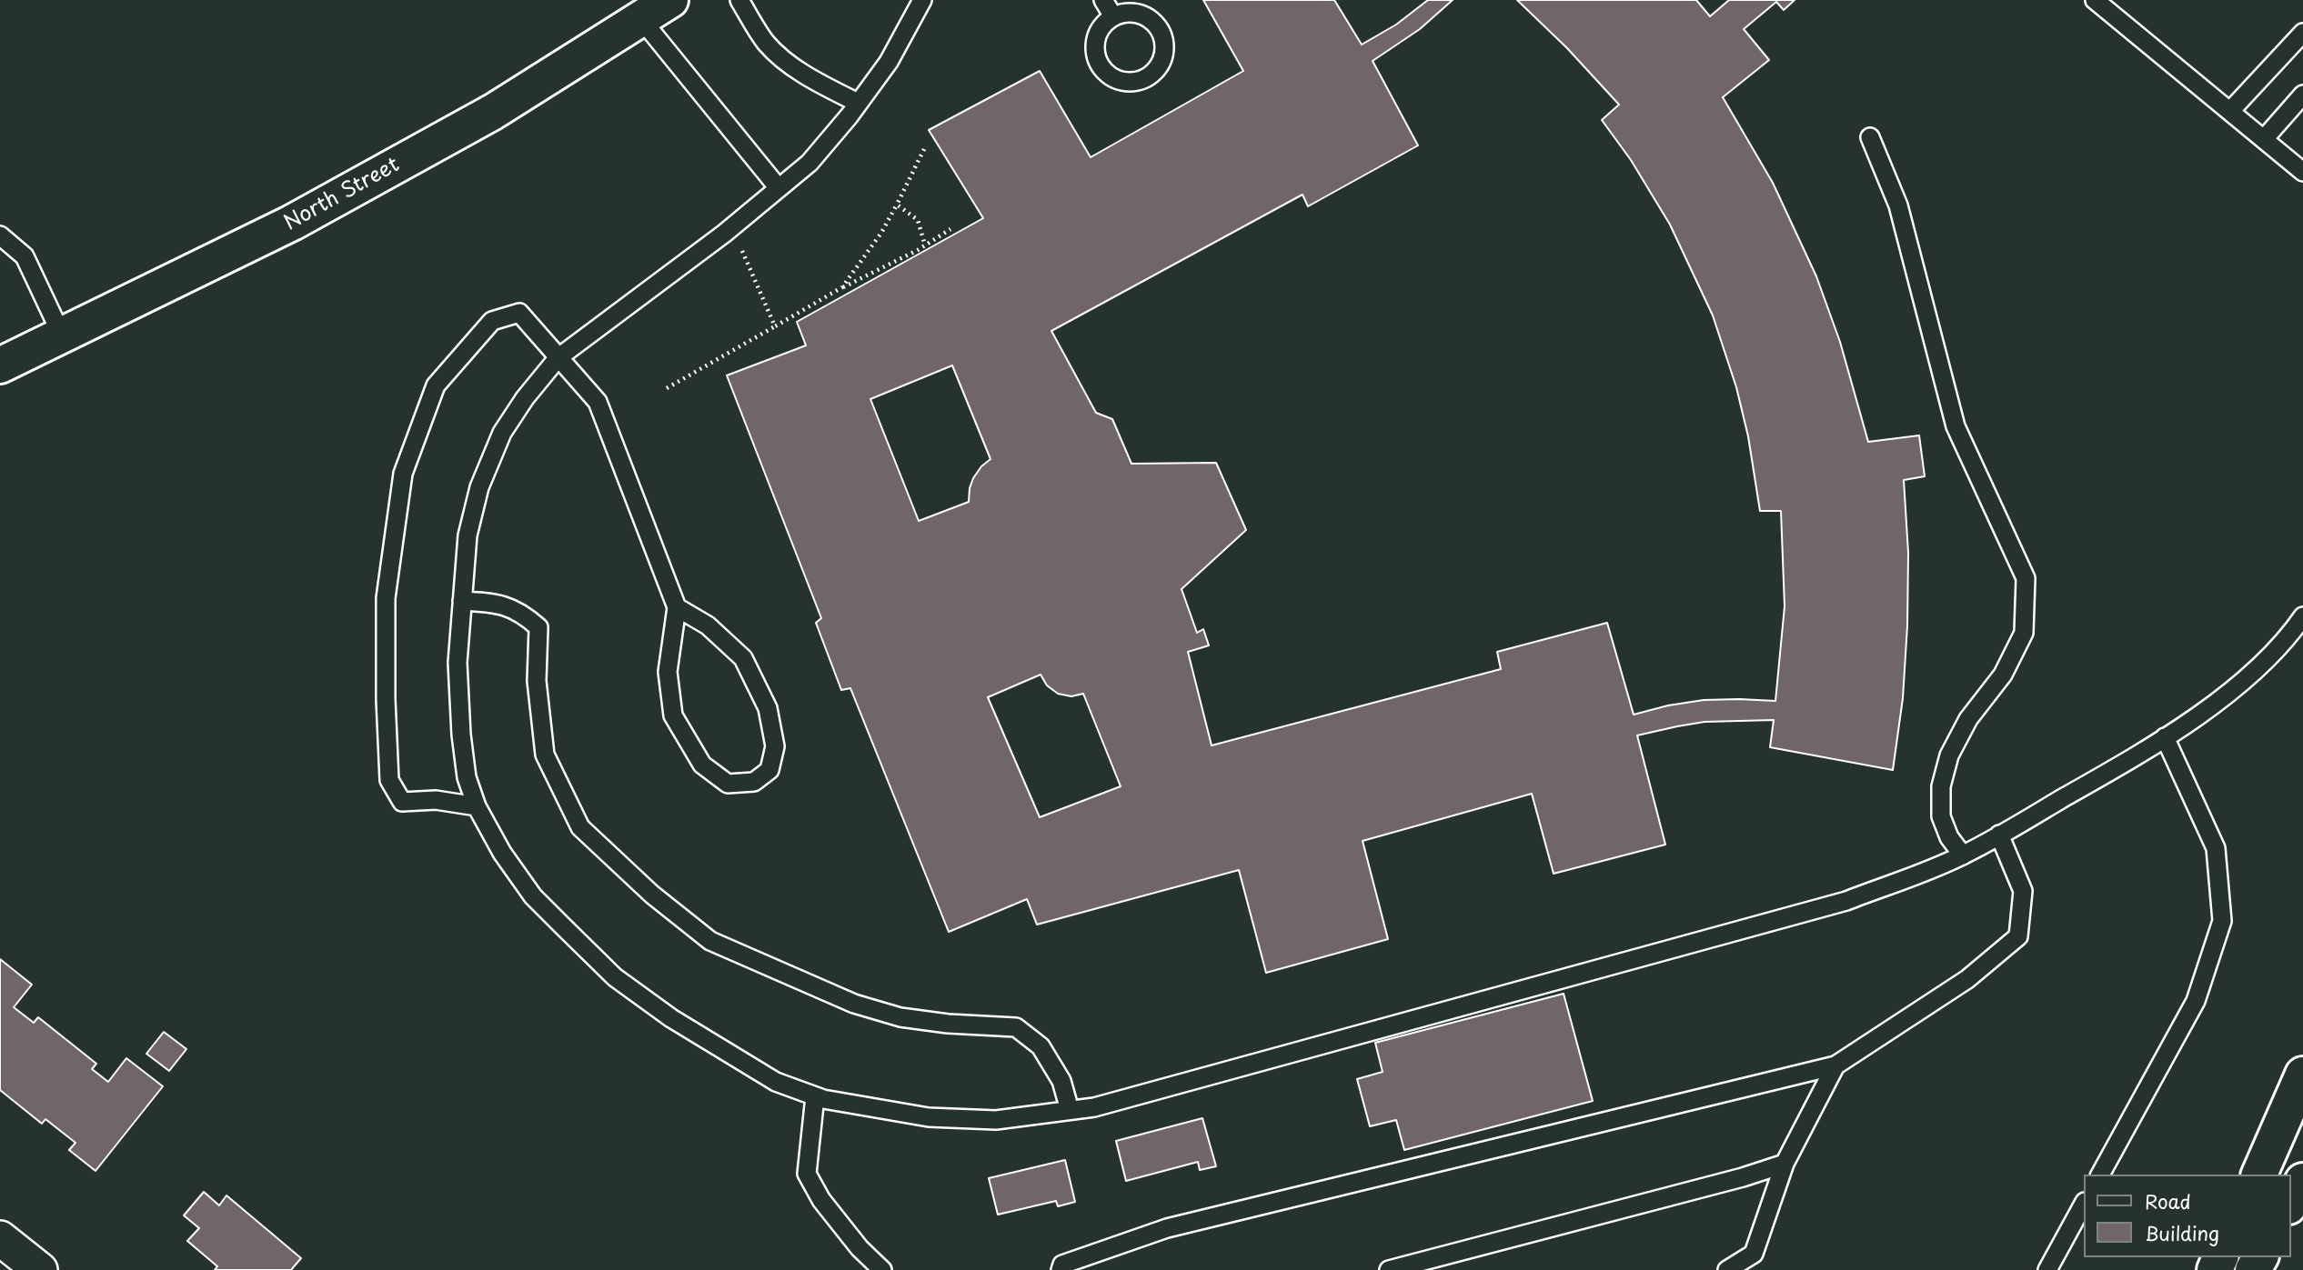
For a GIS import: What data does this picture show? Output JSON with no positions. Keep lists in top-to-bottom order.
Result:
{
  "streets": {
    "main road": ["North Street"]
  },
  "legend": ["Road", "Building"]
}
